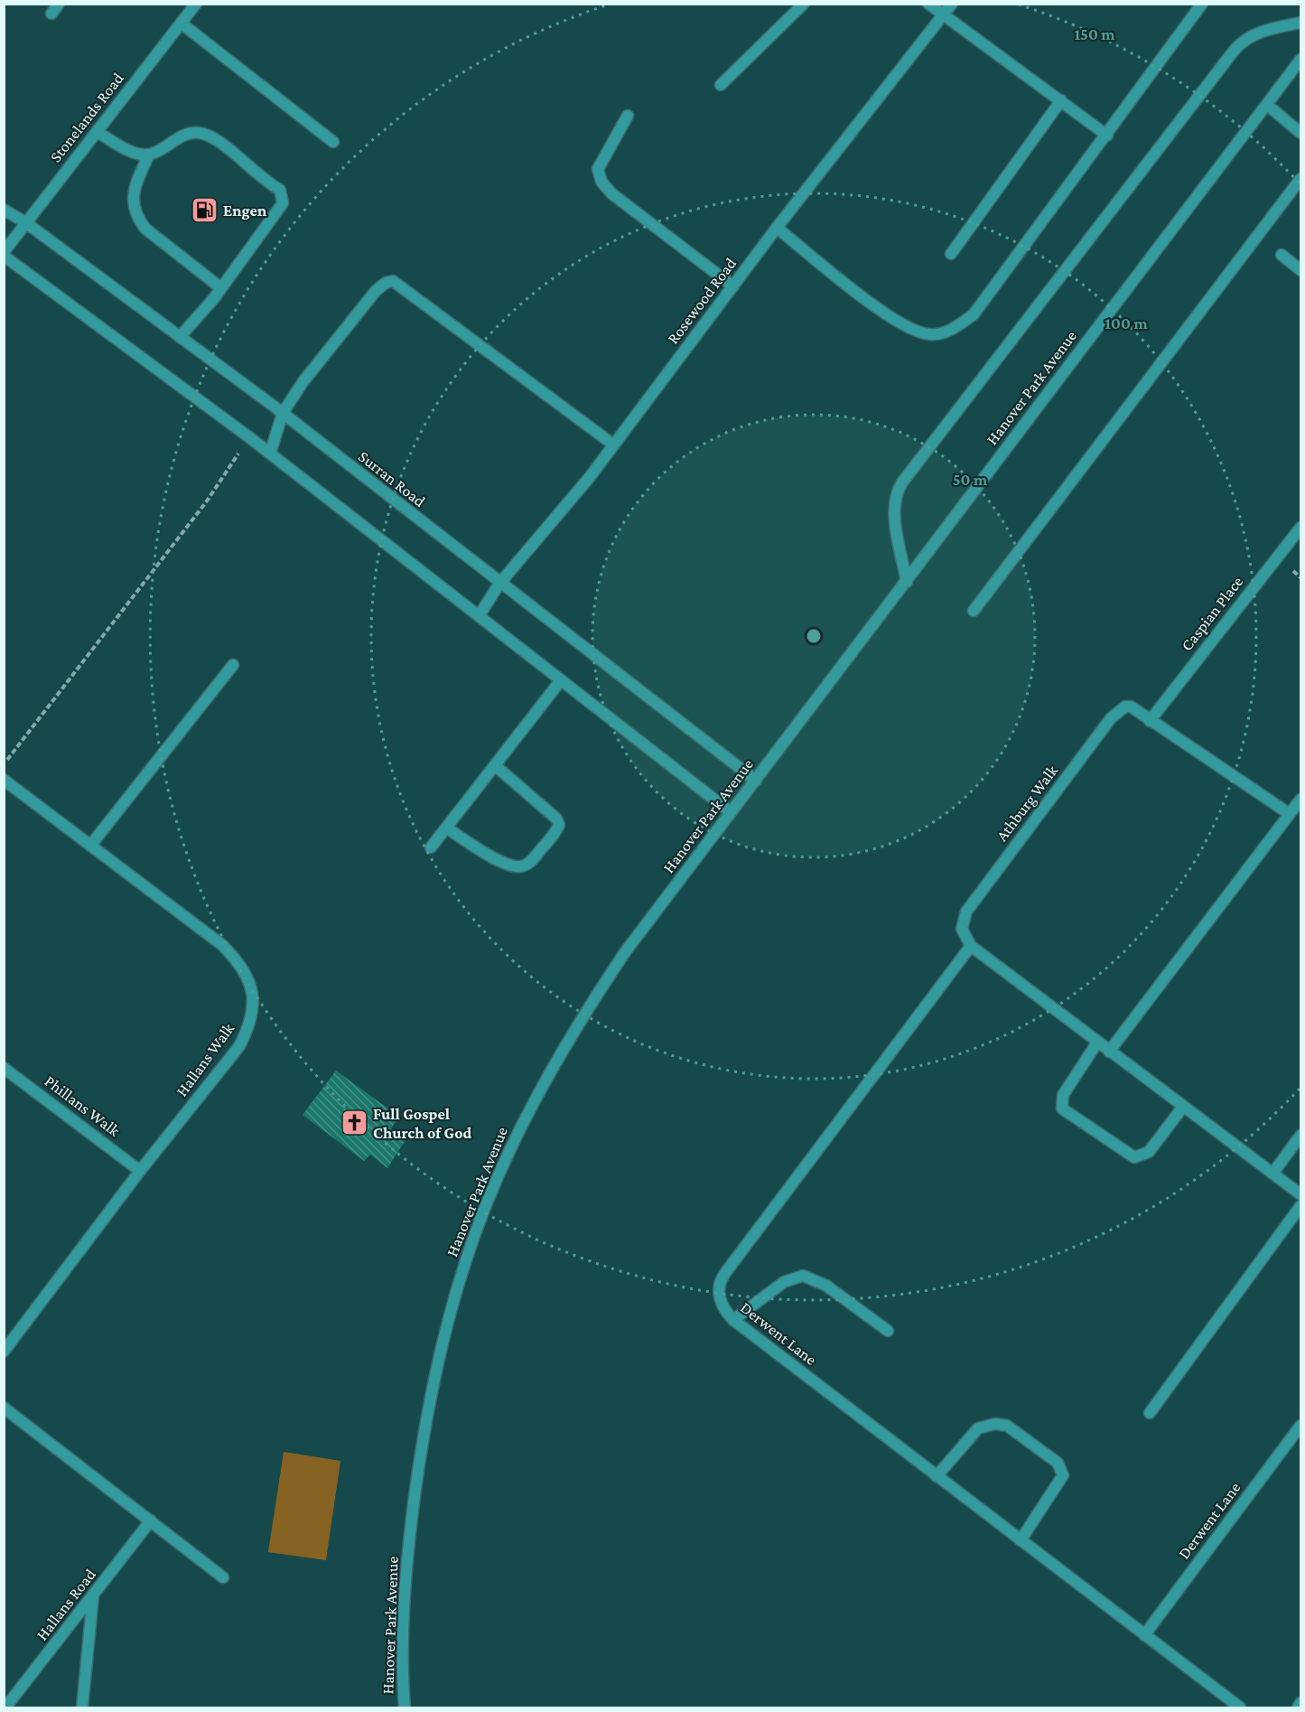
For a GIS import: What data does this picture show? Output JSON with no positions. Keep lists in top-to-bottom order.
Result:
{
  "streets": {
    "street": [
      "Stonelands Road",
      "Rosewood Road",
      "Hanover Park Avenue",
      "Surran Road",
      "Caspian Place",
      "Athburg Walk",
      "Hallans Walk",
      "Phillans Walk",
      "Derwent Lane",
      "Hallans Road"
    ]
  },
  "crossings": [
    ["Stonelands Road", "Surran Road"],
    ["Rosewood Road", "Surran Road"],
    ["Hanover Park Avenue", "Surran Road"],
    ["Caspian Place", "Athburg Walk"],
    ["Athburg Walk", "Derwent Lane"],
    ["Hallans Walk", "Phillans Walk"]
  ],
  "places": {
    "fuel station": ["Engen"],
    "church": ["Full Gospel Church of God"]
  },
  "rings": ["150 m", "100 m", "50 m"]
}
